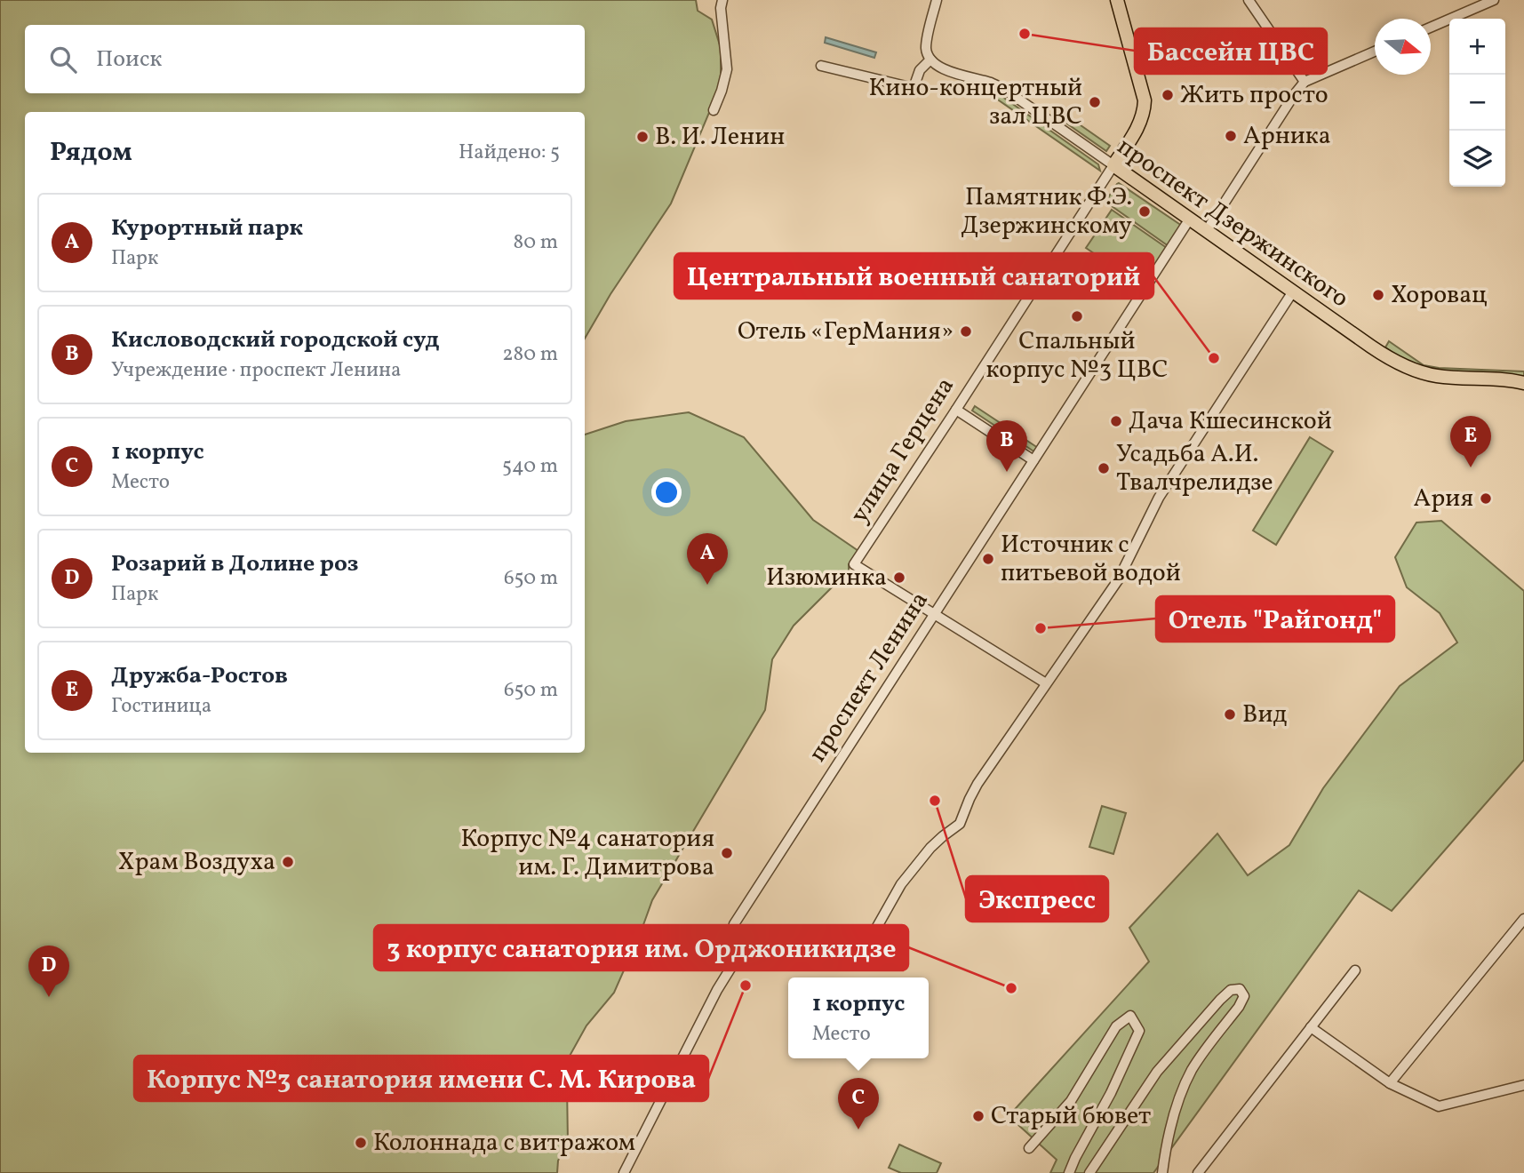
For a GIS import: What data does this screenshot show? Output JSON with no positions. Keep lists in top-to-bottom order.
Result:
{
  "streets": {
    "main road": ["проспект Дзержинского", "улица Герцена"],
    "street": ["проспект Ленина"]
  },
  "crossings": [
    ["проспект Дзержинского", "улица Герцена"],
    ["проспект Дзержинского", "проспект Ленина"],
    ["улица Герцена", "проспект Ленина"]
  ],
  "places": [
    "Бассейн ЦВС",
    "Жить просто",
    "Кино-концертный зал ЦВС",
    "Арника",
    "В. И. Ленин",
    "Памятник Ф.Э. Дзержинскому",
    "Хоровац",
    "Спальный корпус №3 ЦВС",
    "Отель «ГерМания»",
    "Центральный военный санаторий",
    "Дача Кшесинской",
    "Усадьба А.И. Твалчрелидзе",
    "Ария",
    "Источник с питьевой водой",
    "Изюминка",
    "Отель \"Райгонд\"",
    "Вид",
    "Экспресс",
    "Корпус №4 санатория им. Г. Димитрова",
    "Храм Воздуха",
    "Корпус №3 санатория имени С. М. Кирова",
    "3 корпус санатория им. Орджоникидзе",
    "Старый бювет",
    "Колоннада с витражом"
  ],
  "north": "right",
  "page": {
    "map_buttons": ["+", "−"],
    "search": "Поиск",
    "heading": ["Рядом", "Найдено: 5"],
    "list": [
      {
        "mark": "A",
        "name": "Курортный парк",
        "note": "Парк",
        "value": "80 m"
      },
      {
        "mark": "B",
        "name": "Кисловодский городской суд",
        "note": "Учреждение · проспект Ленина",
        "value": "280 m"
      },
      {
        "mark": "C",
        "name": "1 корпус",
        "note": "Место",
        "value": "540 m"
      },
      {
        "mark": "D",
        "name": "Розарий в Долине роз",
        "note": "Парк",
        "value": "650 m"
      },
      {
        "mark": "E",
        "name": "Дружба-Ростов",
        "note": "Гостиница",
        "value": "650 m"
      }
    ],
    "pins": [
      "E",
      "B",
      "A",
      "D",
      "C"
    ],
    "popup": ["1 корпус", "Место"]
  }
}
